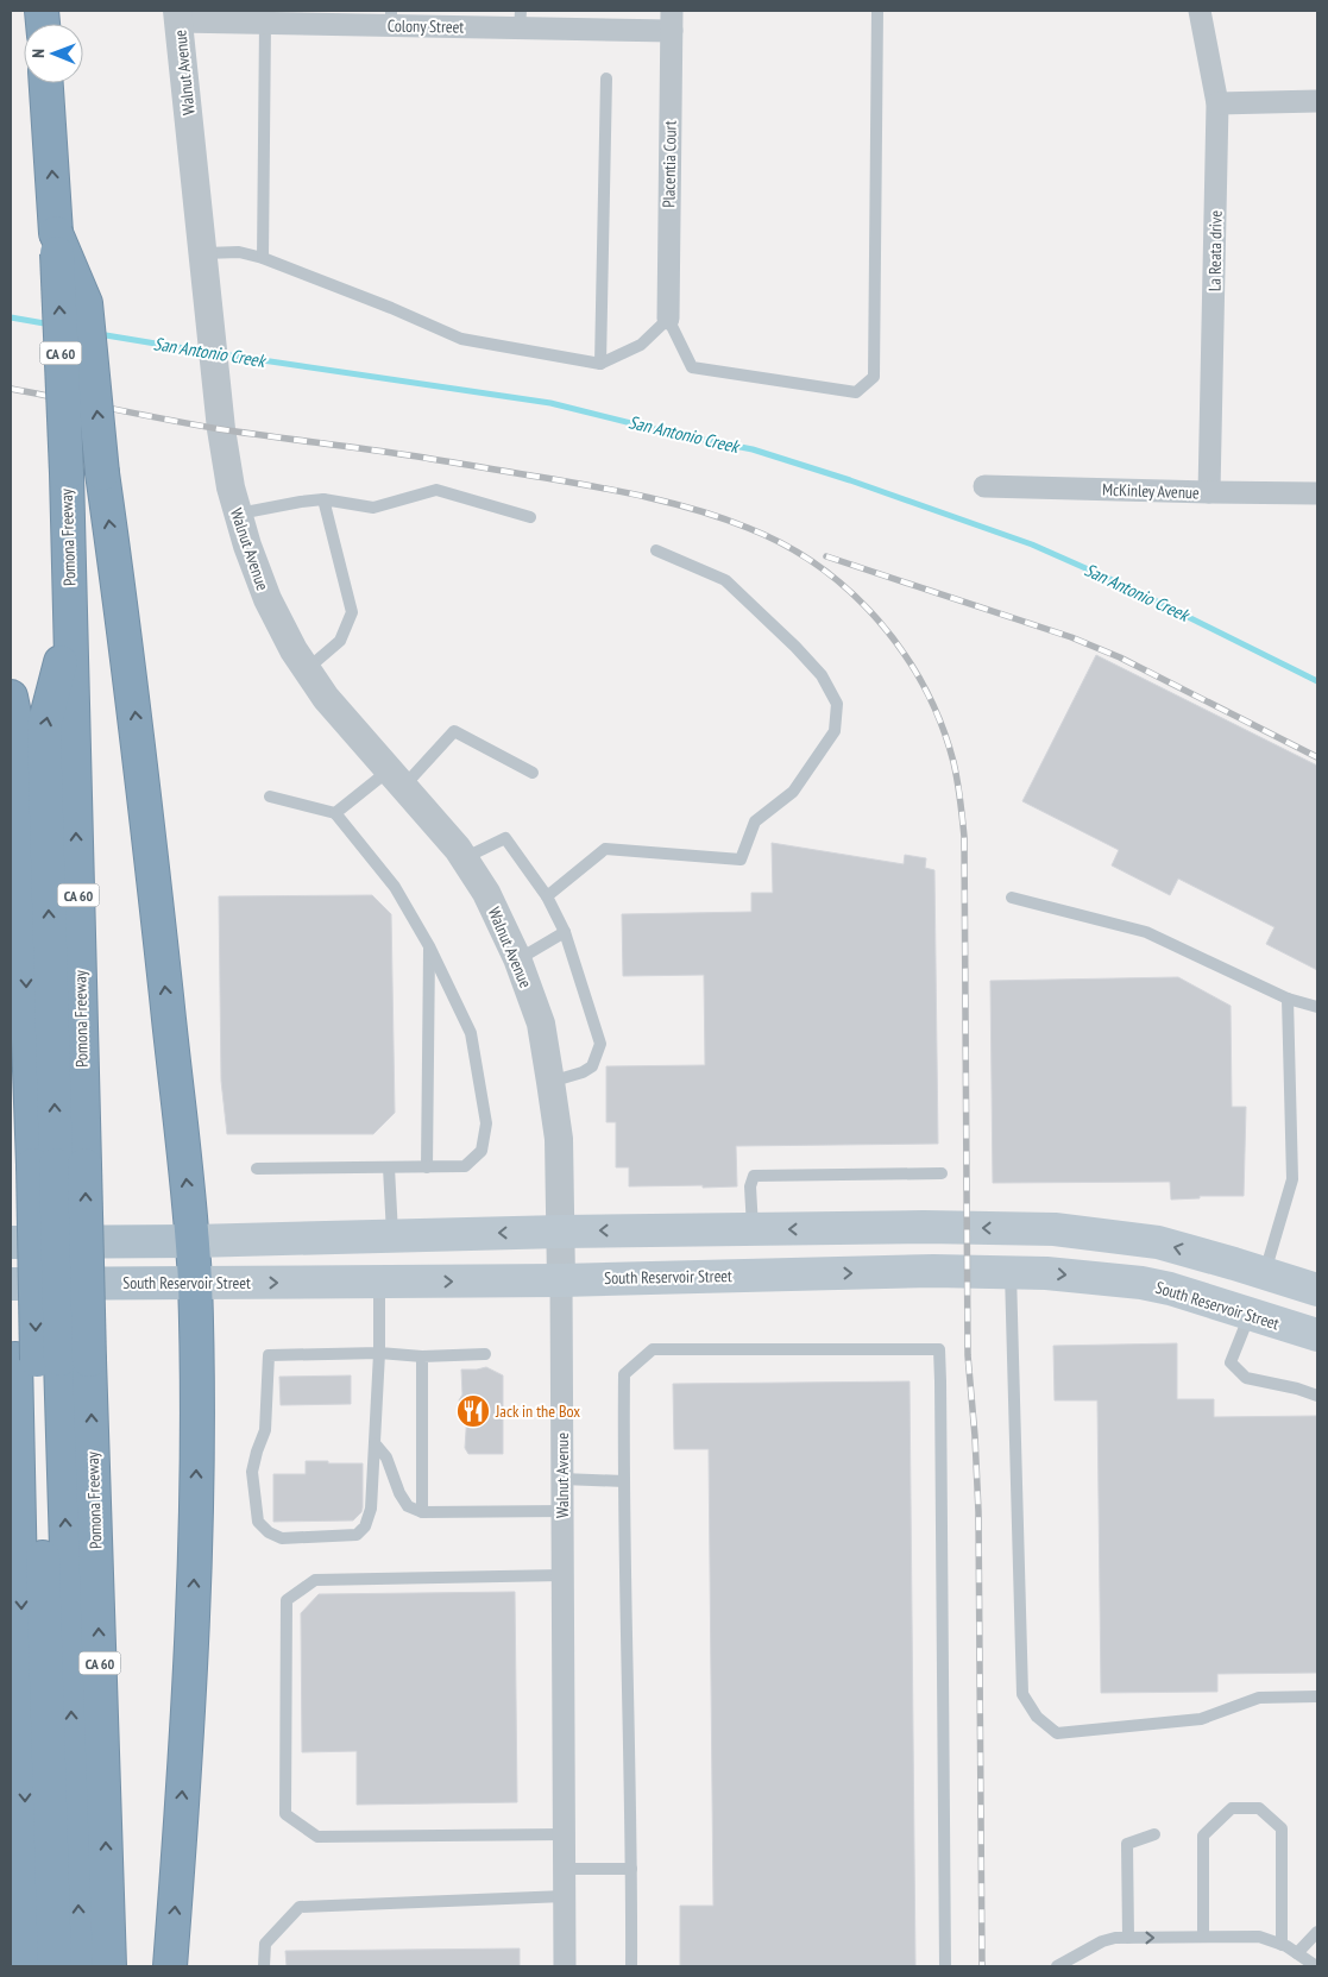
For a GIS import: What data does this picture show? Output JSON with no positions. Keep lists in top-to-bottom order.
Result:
{
  "streets": {
    "highway": ["CA 60", "Pomona Freeway"],
    "main road": ["South Reservoir Street"],
    "street": [
      "Colony Street",
      "Walnut Avenue",
      "Placentia Court",
      "La Reata drive",
      "McKinley Avenue"
    ]
  },
  "crossings": [
    ["Colony Street", "Walnut Avenue"],
    ["Colony Street", "Placentia Court"],
    ["Walnut Avenue", "South Reservoir Street"],
    ["La Reata drive", "McKinley Avenue"]
  ],
  "water": ["San Antonio Creek"],
  "places": {
    "restaurant": ["Jack in the Box"]
  },
  "north": "left"
}
